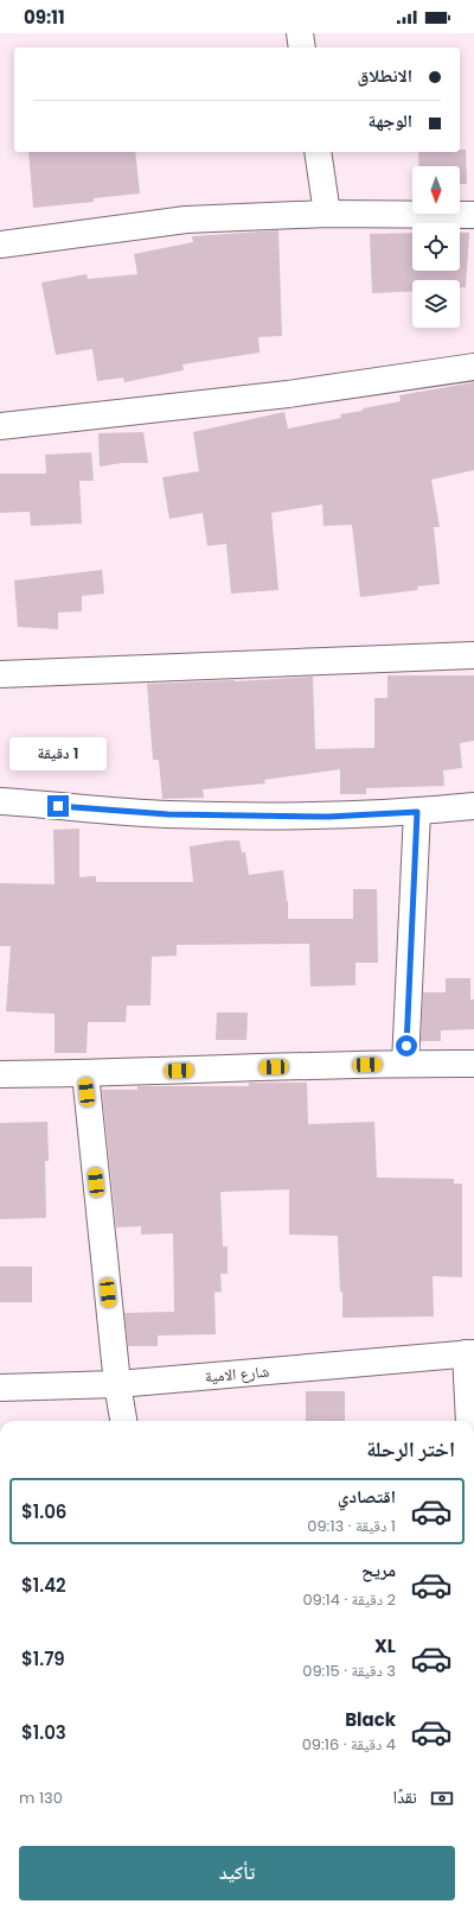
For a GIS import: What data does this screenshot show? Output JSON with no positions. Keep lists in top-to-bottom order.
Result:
{
  "streets": {
    "street": ["شارع الامية"]
  },
  "north": "bottom",
  "page": {
    "status": "09:11",
    "banner": ["الانطلاق", "الوجهة"],
    "bubble": "1 دقيقة",
    "heading": "اختر الرحلة",
    "list": [
      {
        "name": "اقتصادي",
        "note": "1 دقيقة · 09:13",
        "value": "$1.06"
      },
      {
        "name": "مريح",
        "note": "2 دقيقة · 09:14",
        "value": "$1.42"
      },
      {
        "name": "XL",
        "note": "3 دقيقة · 09:15",
        "value": "$1.79"
      },
      {
        "name": "Black",
        "note": "4 دقيقة · 09:16",
        "value": "$1.03"
      }
    ],
    "pay": ["نقدًا", "130 m"],
    "buttons": "تأكيد"
  }
}
